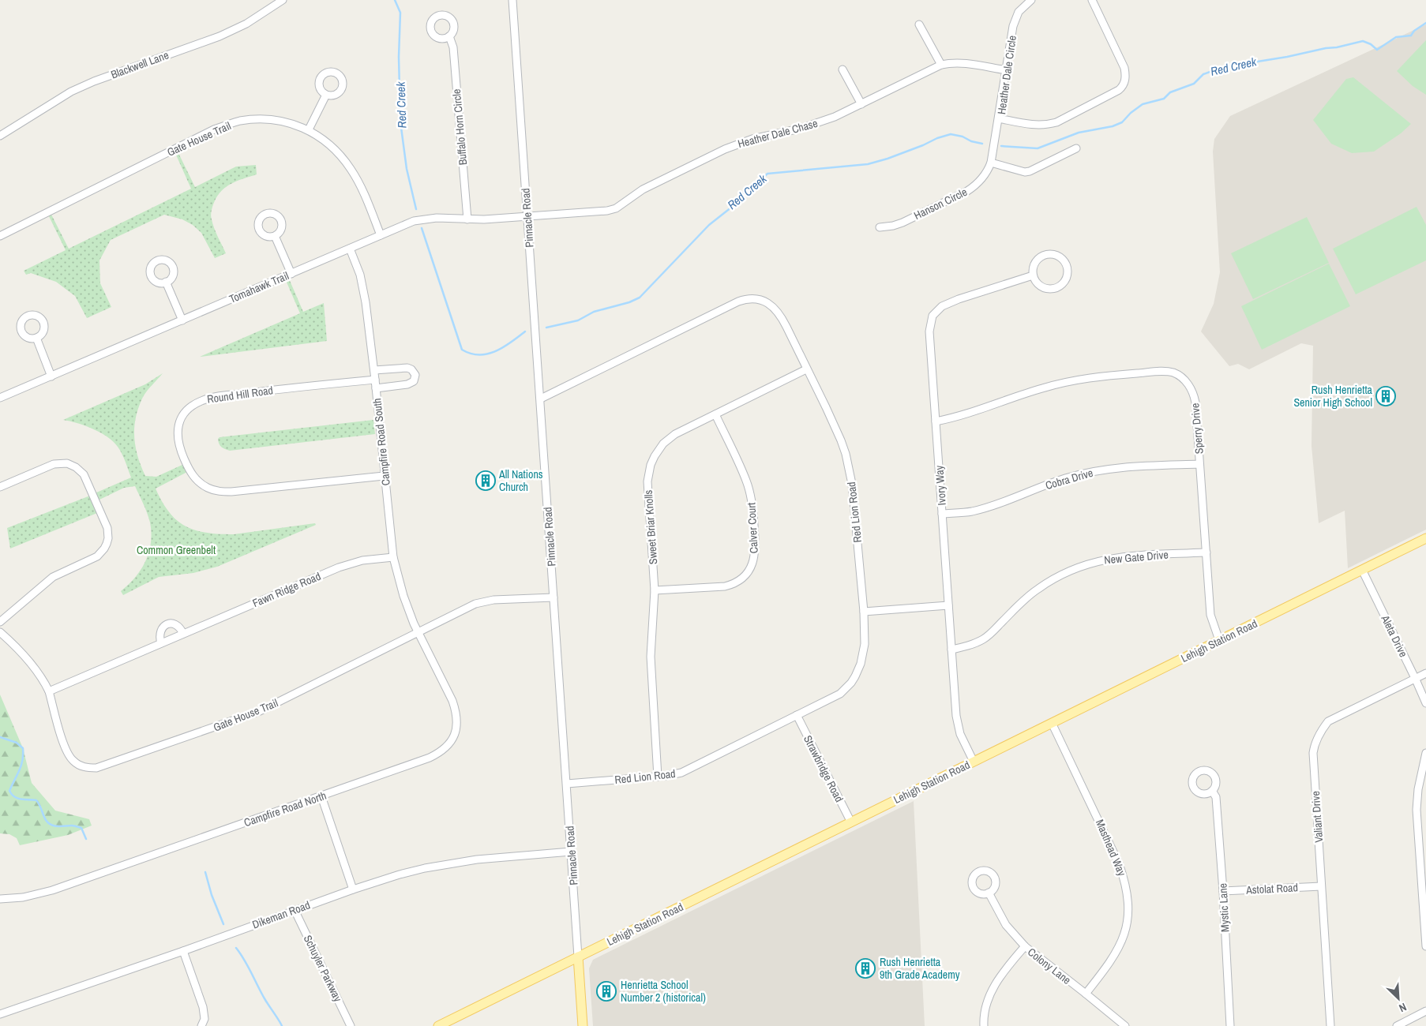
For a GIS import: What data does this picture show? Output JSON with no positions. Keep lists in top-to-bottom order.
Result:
{
  "streets": {
    "main road": ["Pinnacle Road", "Lehigh Station Road"],
    "street": [
      "Blackwell Lane",
      "Heather Dale Circle",
      "Buffalo Horn Circle",
      "Heather Dale Chase",
      "Gate House Trail",
      "Hanson Circle",
      "Tomahawk Trail",
      "Round Hill Road",
      "Sperry Drive",
      "Campfire Road South",
      "Cobra Drive",
      "Ivory Way",
      "Red Lion Road",
      "Sweet Briar Knolls",
      "Calver Court",
      "New Gate Drive",
      "Fawn Ridge Road",
      "Aleta Drive",
      "Strawbridge Road",
      "Campfire Road North",
      "Valiant Drive",
      "Masthead Way",
      "Astolat Road",
      "Mystic Lane",
      "Dikeman Road",
      "Colony Lane",
      "Schuyler Parkway"
    ]
  },
  "crossings": [
    ["Heather Dale Circle", "Heather Dale Chase"],
    ["Heather Dale Circle", "Hanson Circle"],
    ["Buffalo Horn Circle", "Tomahawk Trail"],
    ["Heather Dale Chase", "Pinnacle Road"],
    ["Heather Dale Chase", "Tomahawk Trail"],
    ["Gate House Trail", "Pinnacle Road"],
    ["Gate House Trail", "Tomahawk Trail"],
    ["Gate House Trail", "Campfire Road South"],
    ["Gate House Trail", "Fawn Ridge Road"],
    ["Gate House Trail", "Campfire Road North"],
    ["Pinnacle Road", "Tomahawk Trail"],
    ["Pinnacle Road", "Red Lion Road"],
    ["Pinnacle Road", "Lehigh Station Road"],
    ["Pinnacle Road", "Dikeman Road"],
    ["Tomahawk Trail", "Campfire Road South"],
    ["Round Hill Road", "Campfire Road South"],
    ["Sperry Drive", "Cobra Drive"],
    ["Sperry Drive", "Ivory Way"],
    ["Sperry Drive", "New Gate Drive"],
    ["Sperry Drive", "Lehigh Station Road"],
    ["Campfire Road South", "Fawn Ridge Road"],
    ["Campfire Road South", "Campfire Road North"],
    ["Cobra Drive", "Ivory Way"],
    ["Ivory Way", "New Gate Drive"],
    ["Ivory Way", "Lehigh Station Road"],
    ["Red Lion Road", "Sweet Briar Knolls"],
    ["Red Lion Road", "Strawbridge Road"],
    ["Sweet Briar Knolls", "Calver Court"],
    ["Aleta Drive", "Lehigh Station Road"],
    ["Aleta Drive", "Valiant Drive"],
    ["Lehigh Station Road", "Strawbridge Road"],
    ["Lehigh Station Road", "Masthead Way"],
    ["Valiant Drive", "Astolat Road"],
    ["Masthead Way", "Colony Lane"],
    ["Astolat Road", "Mystic Lane"],
    ["Dikeman Road", "Schuyler Parkway"]
  ],
  "water": ["Red Creek"],
  "parks": ["Common Greenbelt"],
  "places": {
    "building": [
      "Rush Henrietta Senior High School",
      "All Nations Church",
      "Rush Henrietta 9th Grade Academy",
      "Henrietta School Number 2 (historical)"
    ]
  },
  "north": "bottom right"
}
